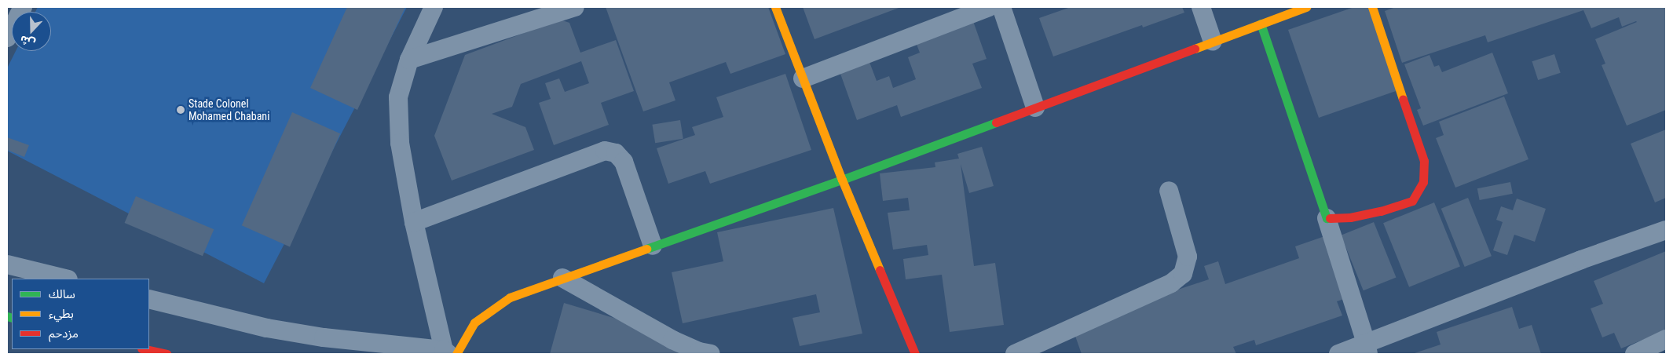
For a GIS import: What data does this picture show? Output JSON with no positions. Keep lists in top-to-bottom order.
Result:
{
  "places": ["Stade Colonel Mohamed Chabani"],
  "legend": ["سالك", "بطيء", "مزدحم"],
  "north": "bottom"
}
